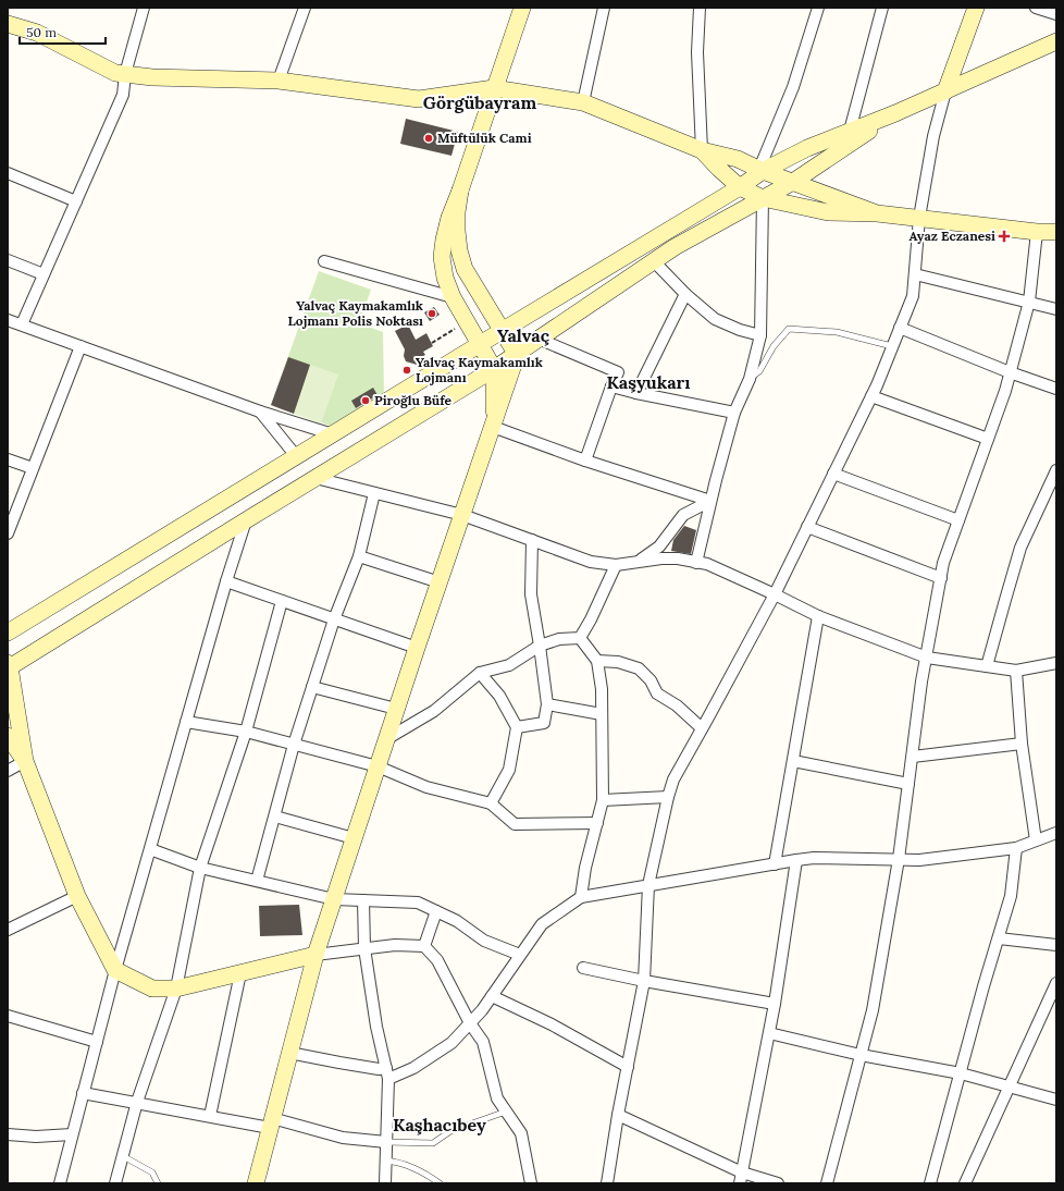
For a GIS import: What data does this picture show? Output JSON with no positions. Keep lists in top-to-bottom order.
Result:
{
  "districts": [
    "Görgübayram",
    "Yalvaç",
    "Kaşyukarı",
    "Kaşhacıbey"
  ],
  "places": {
    "other": [
      "Müftülük Cami",
      "Yalvaç Kaymakamlık Lojmanı Polis Noktası",
      "Yalvaç Kaymakamlık Lojmanı",
      "Piroğlu Büfe"
    ],
    "health": ["Ayaz Eczanesi"]
  },
  "scale_bar": "50 m"
}
